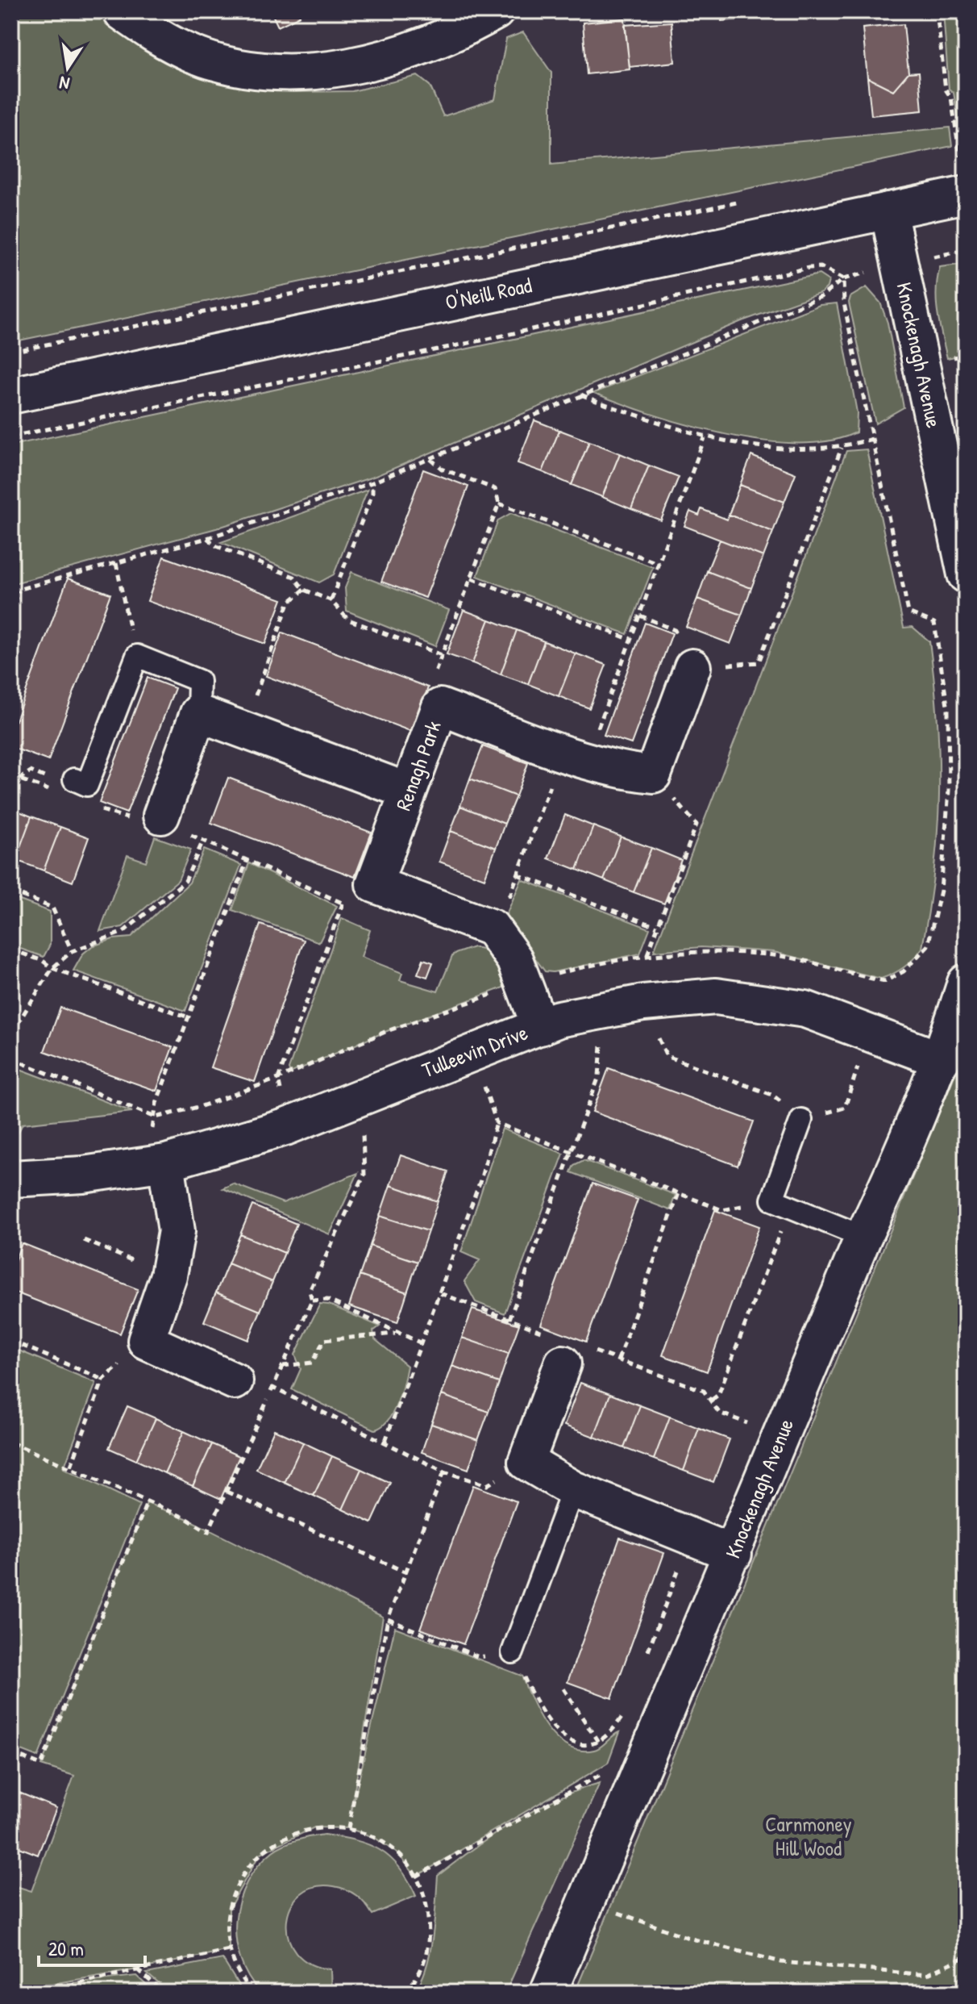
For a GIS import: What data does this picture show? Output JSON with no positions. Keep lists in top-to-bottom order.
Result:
{
  "streets": {
    "street": [
      "O'Neill Road",
      "Knockenagh Avenue",
      "Renagh Park",
      "Tulleevin Drive"
    ]
  },
  "crossings": [
    ["O'Neill Road", "Knockenagh Avenue"],
    ["Knockenagh Avenue", "Tulleevin Drive"]
  ],
  "parks": ["Carnmoney Hill Wood"],
  "scale_bar": "20 m",
  "north": "bottom"
}
